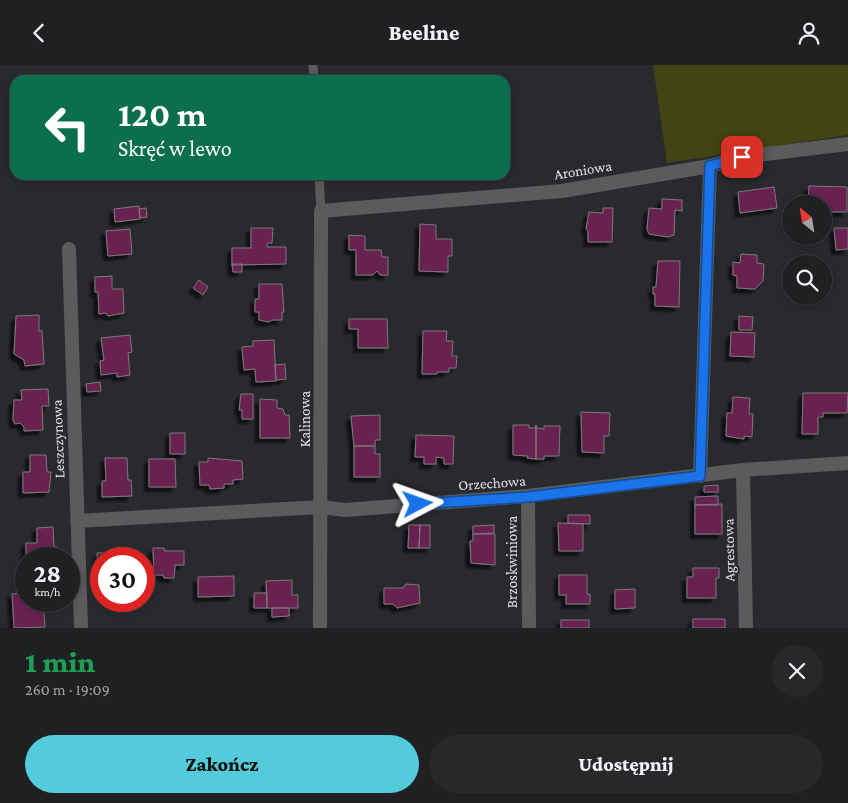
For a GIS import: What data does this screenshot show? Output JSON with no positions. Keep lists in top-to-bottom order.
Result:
{
  "streets": {
    "street": [
      "Aroniowa",
      "Kalinowa",
      "Leszczynowa",
      "Orzechowa",
      "Agrestowa",
      "Brzoskwiniowa"
    ]
  },
  "crossings": [
    ["Aroniowa", "Kalinowa"],
    ["Kalinowa", "Orzechowa"],
    ["Leszczynowa", "Orzechowa"],
    ["Orzechowa", "Agrestowa"],
    ["Orzechowa", "Brzoskwiniowa"]
  ],
  "north": "top left",
  "page": {
    "header": "Beeline",
    "turn": ["120 m", "Skręć w lewo"],
    "speed": "28 km/h",
    "limit": "30",
    "heading": ["1 min", "260 m · 19:09"],
    "buttons": ["Zakończ", "Udostępnij"]
  }
}
